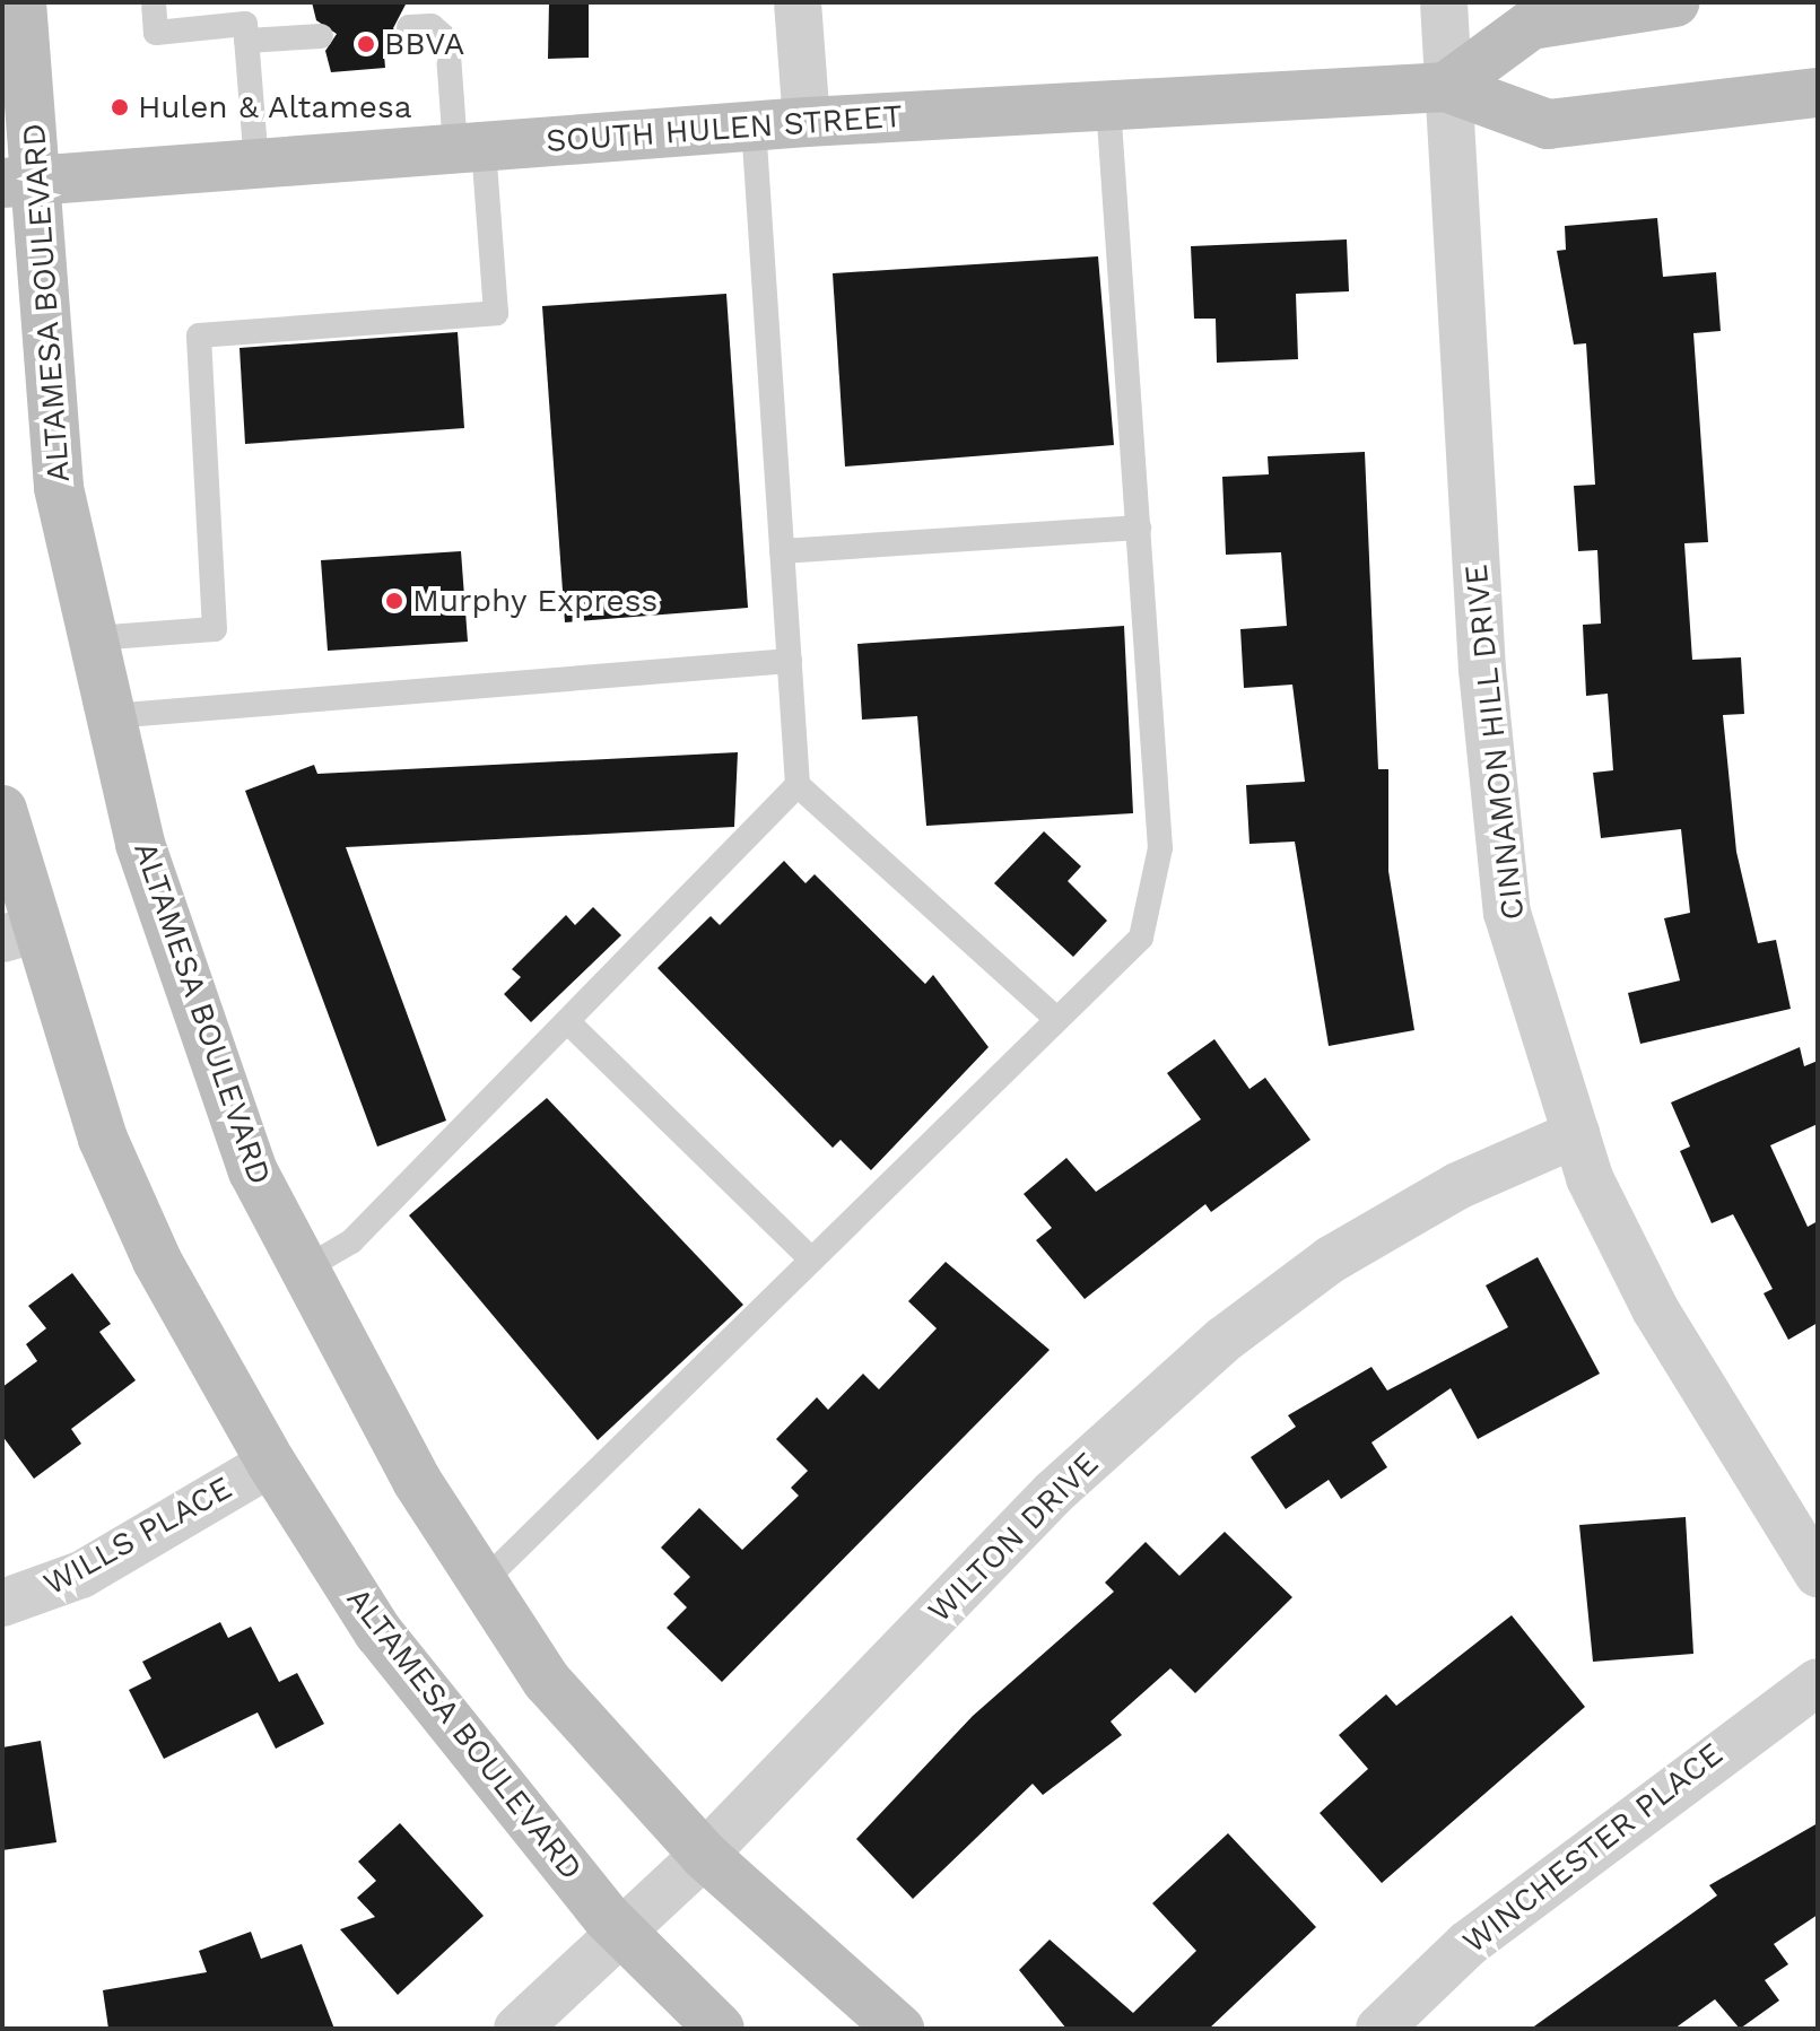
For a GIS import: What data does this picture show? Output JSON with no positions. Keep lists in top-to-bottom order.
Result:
{
  "streets": {
    "main road": ["SOUTH HULEN STREET", "ALTAMESA BOULEVARD"],
    "street": [
      "CINNAMON HILL DRIVE",
      "WILLS PLACE",
      "WILTON DRIVE",
      "WINCHESTER PLACE"
    ]
  },
  "crossings": [
    ["SOUTH HULEN STREET", "ALTAMESA BOULEVARD"],
    ["SOUTH HULEN STREET", "CINNAMON HILL DRIVE"],
    ["ALTAMESA BOULEVARD", "WILLS PLACE"],
    ["ALTAMESA BOULEVARD", "WILTON DRIVE"],
    ["CINNAMON HILL DRIVE", "WILTON DRIVE"]
  ],
  "places": ["BBVA", "Hulen & Altamesa", "Murphy Express"]
}
